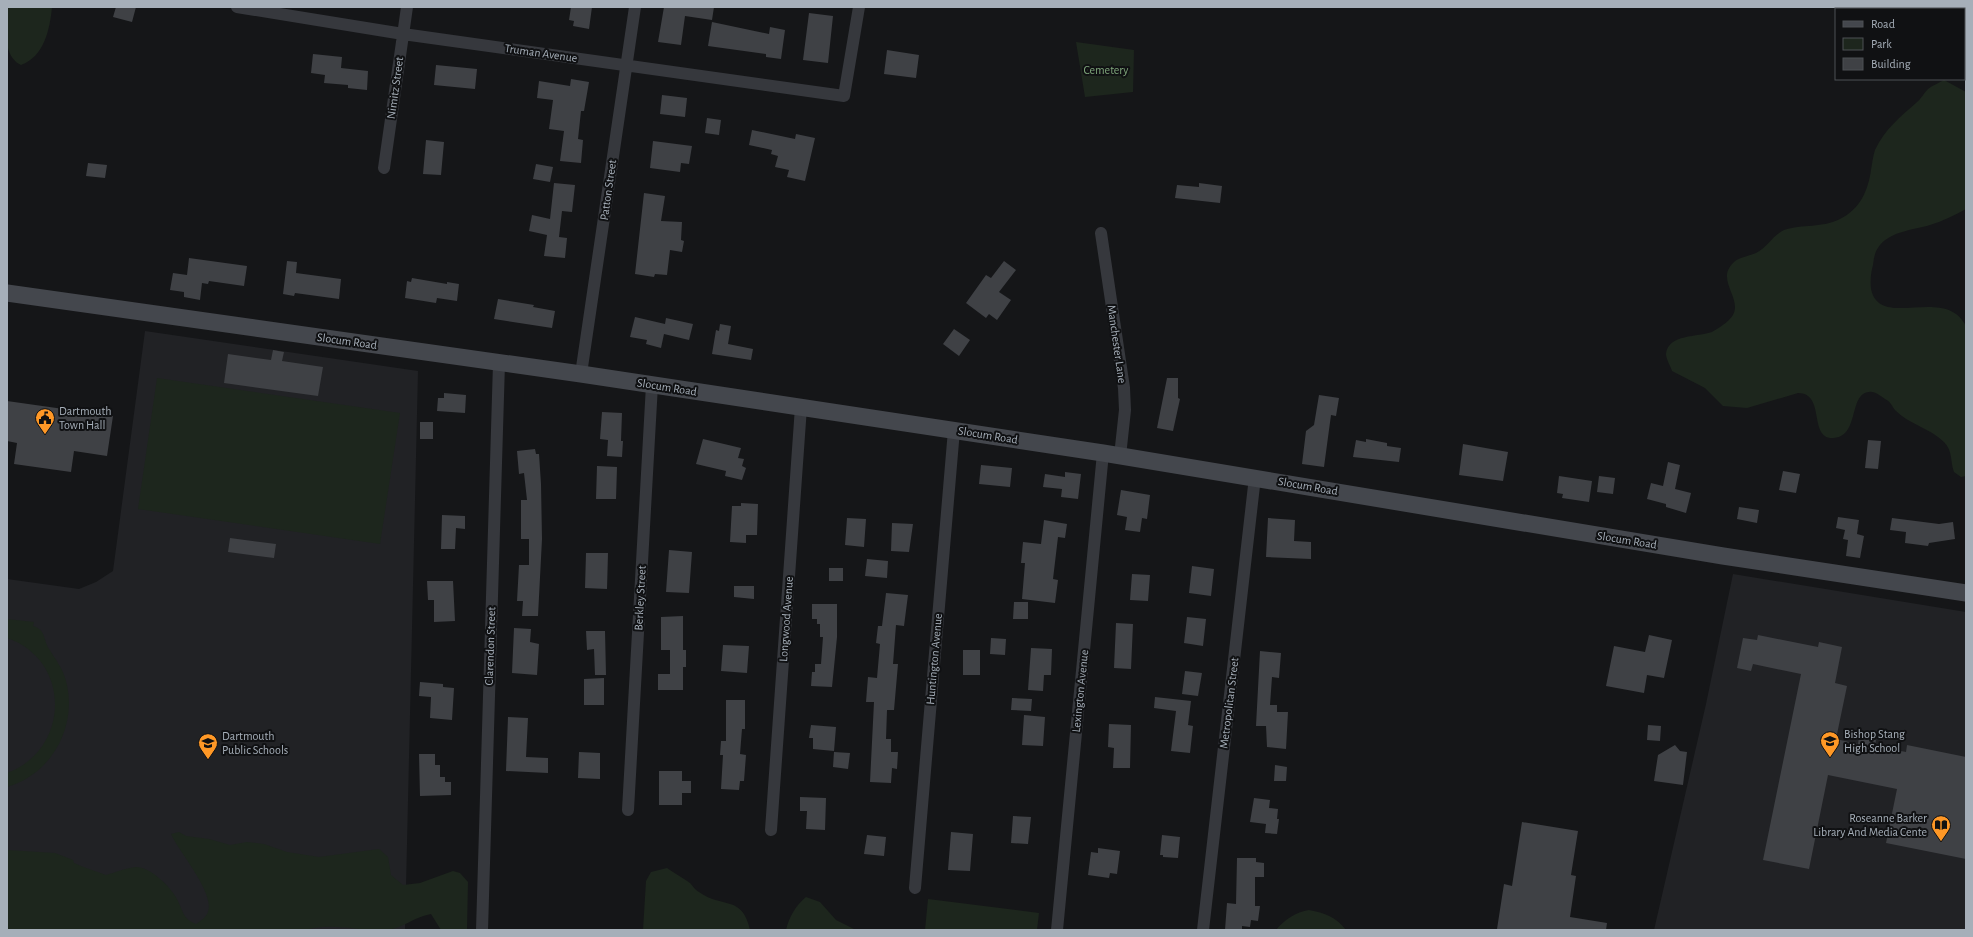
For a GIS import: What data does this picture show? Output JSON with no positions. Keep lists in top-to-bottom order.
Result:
{
  "streets": {
    "main road": ["Slocum Road"],
    "street": [
      "Truman Avenue",
      "Nimitz Street",
      "Patton Street",
      "Manchester Lane",
      "Berkley Street",
      "Longwood Avenue",
      "Clarendon Street",
      "Huntington Avenue",
      "Lexington Avenue",
      "Metropolitan Street"
    ]
  },
  "crossings": [
    ["Truman Avenue", "Nimitz Street"],
    ["Truman Avenue", "Patton Street"],
    ["Patton Street", "Slocum Road"],
    ["Slocum Road", "Manchester Lane"],
    ["Slocum Road", "Berkley Street"],
    ["Slocum Road", "Longwood Avenue"],
    ["Slocum Road", "Clarendon Street"],
    ["Slocum Road", "Huntington Avenue"],
    ["Slocum Road", "Lexington Avenue"],
    ["Slocum Road", "Metropolitan Street"]
  ],
  "parks": ["Cemetery"],
  "places": {
    "public building": ["Dartmouth Town Hall"],
    "school or university": ["Bishop Stang High School", "Dartmouth Public Schools"],
    "library": ["Roseanne Barker Library And Media Cente"]
  },
  "legend": ["Road", "Park", "Building"]
}
